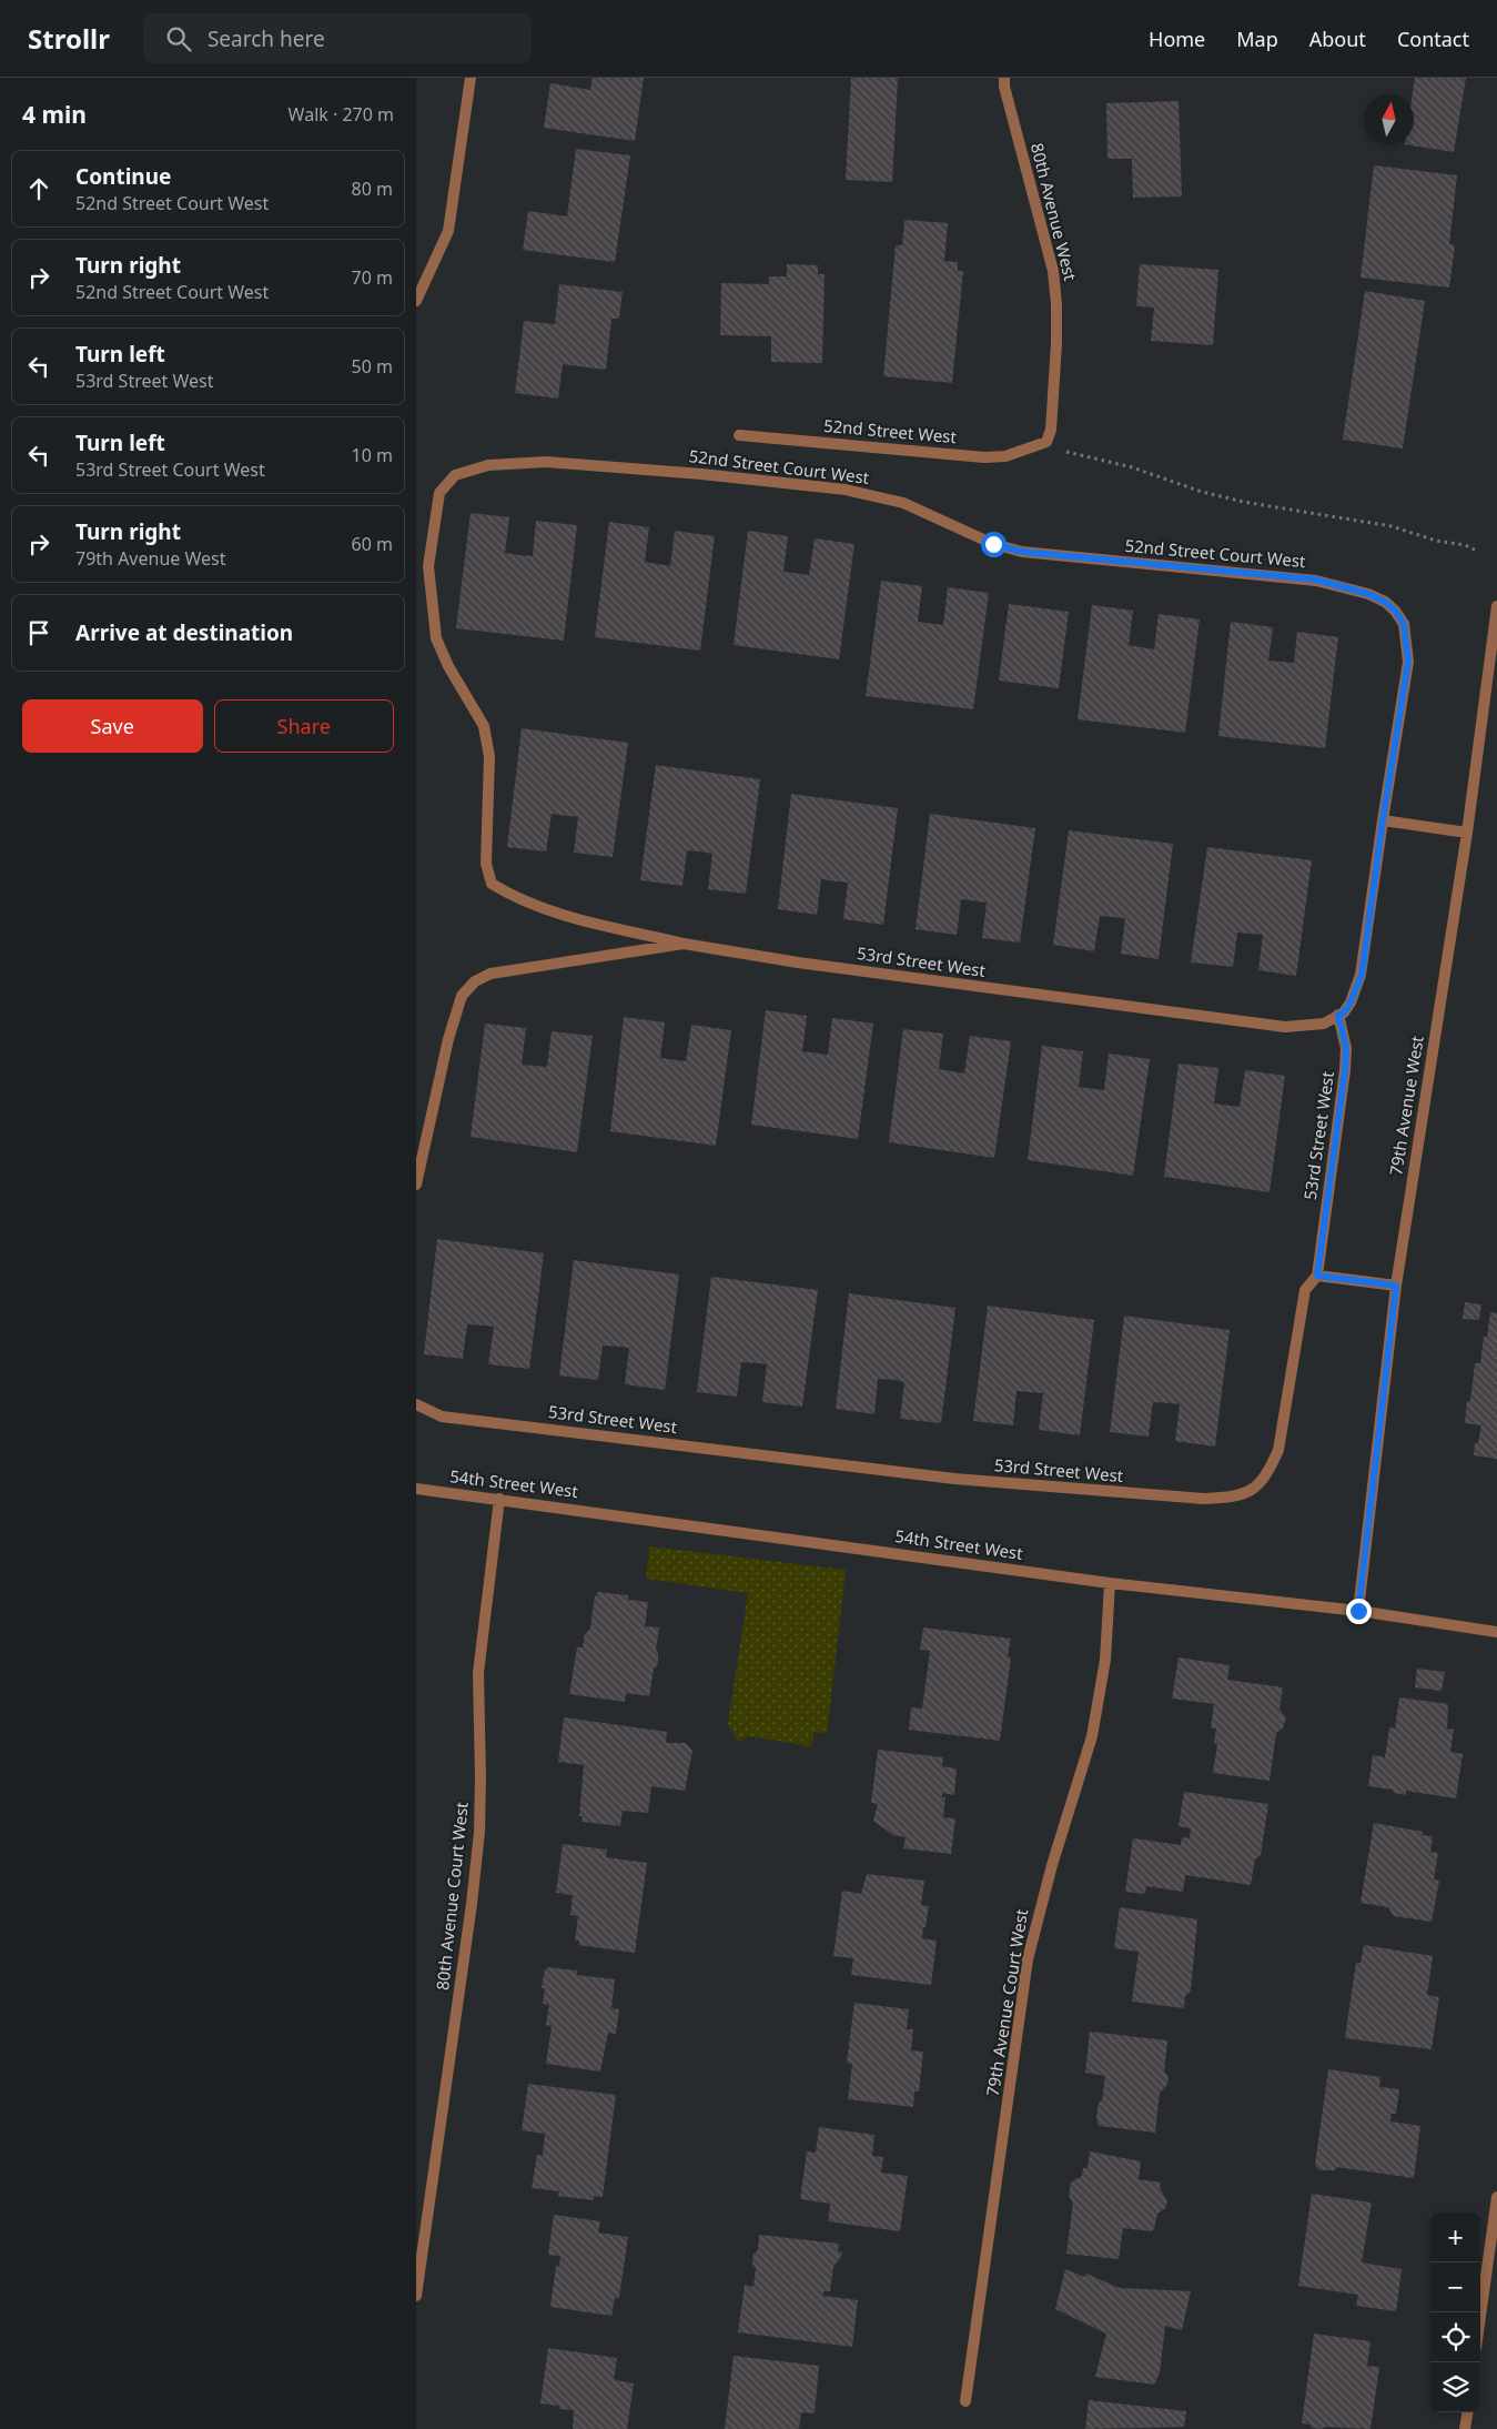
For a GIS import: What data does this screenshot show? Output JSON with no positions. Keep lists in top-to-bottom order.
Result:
{
  "streets": {
    "street": [
      "80th Avenue West",
      "52nd Street West",
      "52nd Street Court West",
      "53rd Street West",
      "79th Avenue West",
      "54th Street West",
      "80th Avenue Court West",
      "79th Avenue Court West"
    ]
  },
  "crossings": [
    ["80th Avenue West", "52nd Street West"],
    ["52nd Street Court West", "53rd Street West"],
    ["79th Avenue West", "54th Street West"],
    ["54th Street West", "80th Avenue Court West"],
    ["54th Street West", "79th Avenue Court West"]
  ],
  "north": "top",
  "page": {
    "header": "Strollr",
    "search": "Search here",
    "nav": [
      "Home",
      "Map",
      "About",
      "Contact"
    ],
    "heading": ["4 min", "Walk · 270 m"],
    "list": [
      ["Continue", "52nd Street Court West", "80 m"],
      ["Turn right", "52nd Street Court West", "70 m"],
      ["Turn left", "53rd Street West", "50 m"],
      ["Turn left", "53rd Street Court West", "10 m"],
      ["Turn right", "79th Avenue West", "60 m"],
      "Arrive at destination"
    ],
    "buttons": ["Save", "Share"],
    "map_buttons": ["+", "−"]
  }
}
